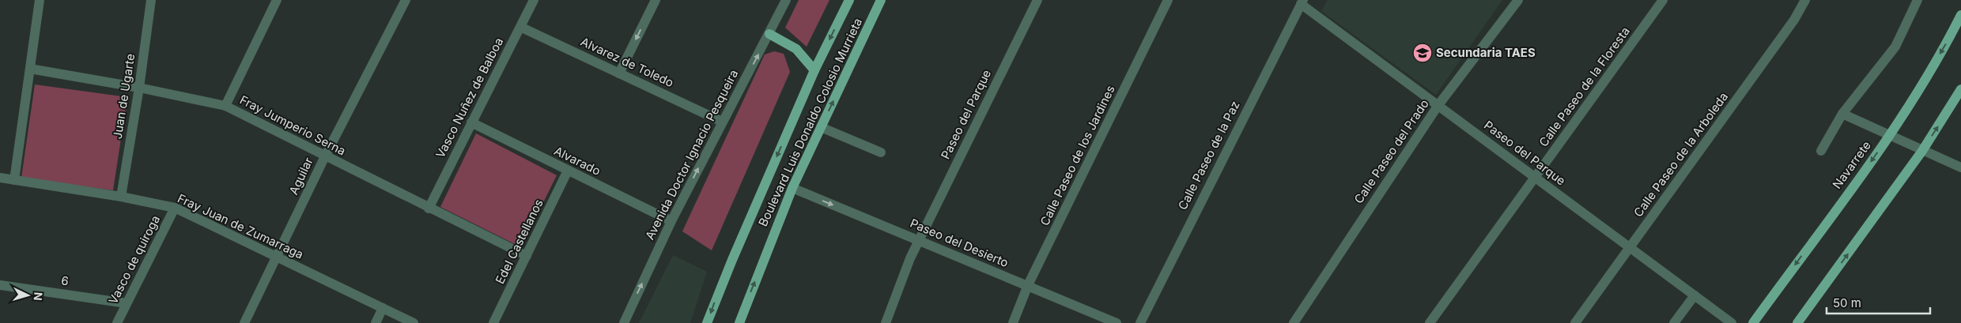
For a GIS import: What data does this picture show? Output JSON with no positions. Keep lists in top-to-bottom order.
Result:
{
  "streets": {
    "main road": ["Boulevard Luis Donaldo Colosio Murrieta", "Navarrete"],
    "street": [
      "Alvarez de Toledo",
      "Calle Paseo de la Floresta",
      "Juan de Ugarte",
      "Vasco Nuñez de Balboa",
      "Paseo del Parque",
      "Fray Jumperio Serna",
      "Calle Paseo del Prado",
      "Avenida Doctor Ignacio Pesqueira",
      "Calle Paseo de la Arboleda",
      "Calle Paseo de los Jardines",
      "Calle Paseo de la Paz",
      "Alvarado",
      "Aguilar",
      "Fray Juan de Zumarraga",
      "Edel Castellanos",
      "Paseo del Desierto",
      "Vasco de quiroga",
      "6"
    ]
  },
  "crossings": [
    ["Alvarez de Toledo", "Vasco Nuñez de Balboa"],
    ["Alvarez de Toledo", "Avenida Doctor Ignacio Pesqueira"],
    ["Calle Paseo de la Floresta", "Paseo del Parque"],
    ["Juan de Ugarte", "Fray Jumperio Serna"],
    ["Juan de Ugarte", "Fray Juan de Zumarraga"],
    ["Vasco Nuñez de Balboa", "Fray Jumperio Serna"],
    ["Vasco Nuñez de Balboa", "Alvarado"],
    ["Paseo del Parque", "Calle Paseo del Prado"],
    ["Paseo del Parque", "Calle Paseo de la Arboleda"],
    ["Paseo del Parque", "Calle Paseo de la Paz"],
    ["Paseo del Parque", "Paseo del Desierto"],
    ["Boulevard Luis Donaldo Colosio Murrieta", "Paseo del Desierto"],
    ["Fray Jumperio Serna", "Aguilar"],
    ["Fray Jumperio Serna", "Edel Castellanos"],
    ["Avenida Doctor Ignacio Pesqueira", "Alvarado"],
    ["Calle Paseo de los Jardines", "Paseo del Desierto"],
    ["Alvarado", "Edel Castellanos"],
    ["Aguilar", "Fray Juan de Zumarraga"],
    ["Fray Juan de Zumarraga", "Vasco de quiroga"],
    ["Vasco de quiroga", "6"]
  ],
  "one_way": ["Avenida Doctor Ignacio Pesqueira"],
  "places": {
    "school or university": ["Secundaria TAES"]
  },
  "scale_bar": "50 m",
  "north": "right"
}
